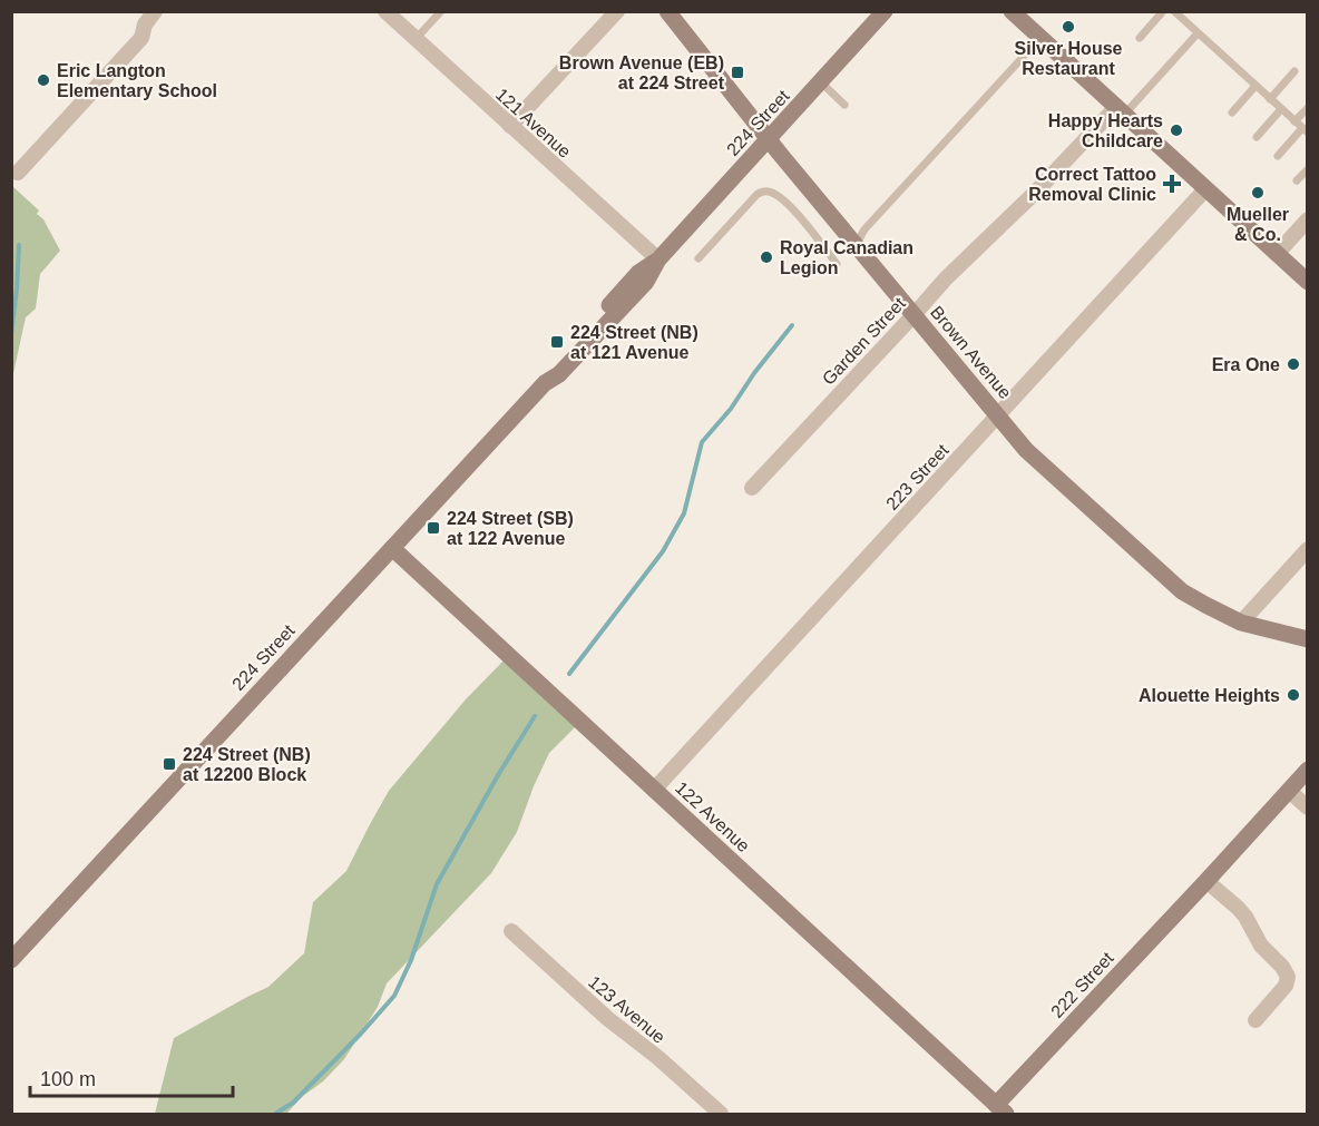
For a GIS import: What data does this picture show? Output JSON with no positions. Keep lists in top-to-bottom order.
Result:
{
  "streets": {
    "street": [
      "121 Avenue",
      "224 Street",
      "Garden Street",
      "Brown Avenue",
      "223 Street",
      "122 Avenue",
      "222 Street",
      "123 Avenue"
    ]
  },
  "crossings": [
    ["121 Avenue", "224 Street"],
    ["224 Street", "Brown Avenue"],
    ["224 Street", "122 Avenue"],
    ["Garden Street", "Brown Avenue"],
    ["Brown Avenue", "223 Street"],
    ["223 Street", "122 Avenue"],
    ["122 Avenue", "222 Street"]
  ],
  "places": {
    "other": [
      "Silver House Restaurant",
      "Eric Langton Elementary School",
      "Happy Hearts Childcare",
      "Mueller & Co.",
      "Royal Canadian Legion",
      "Era One",
      "Alouette Heights"
    ],
    "transit": [
      "Brown Avenue (EB) at 224 Street",
      "224 Street (NB) at 121 Avenue",
      "224 Street (SB) at 122 Avenue",
      "224 Street (NB) at 12200 Block"
    ],
    "health": ["Correct Tattoo Removal Clinic"]
  },
  "scale_bar": "100 m"
}
